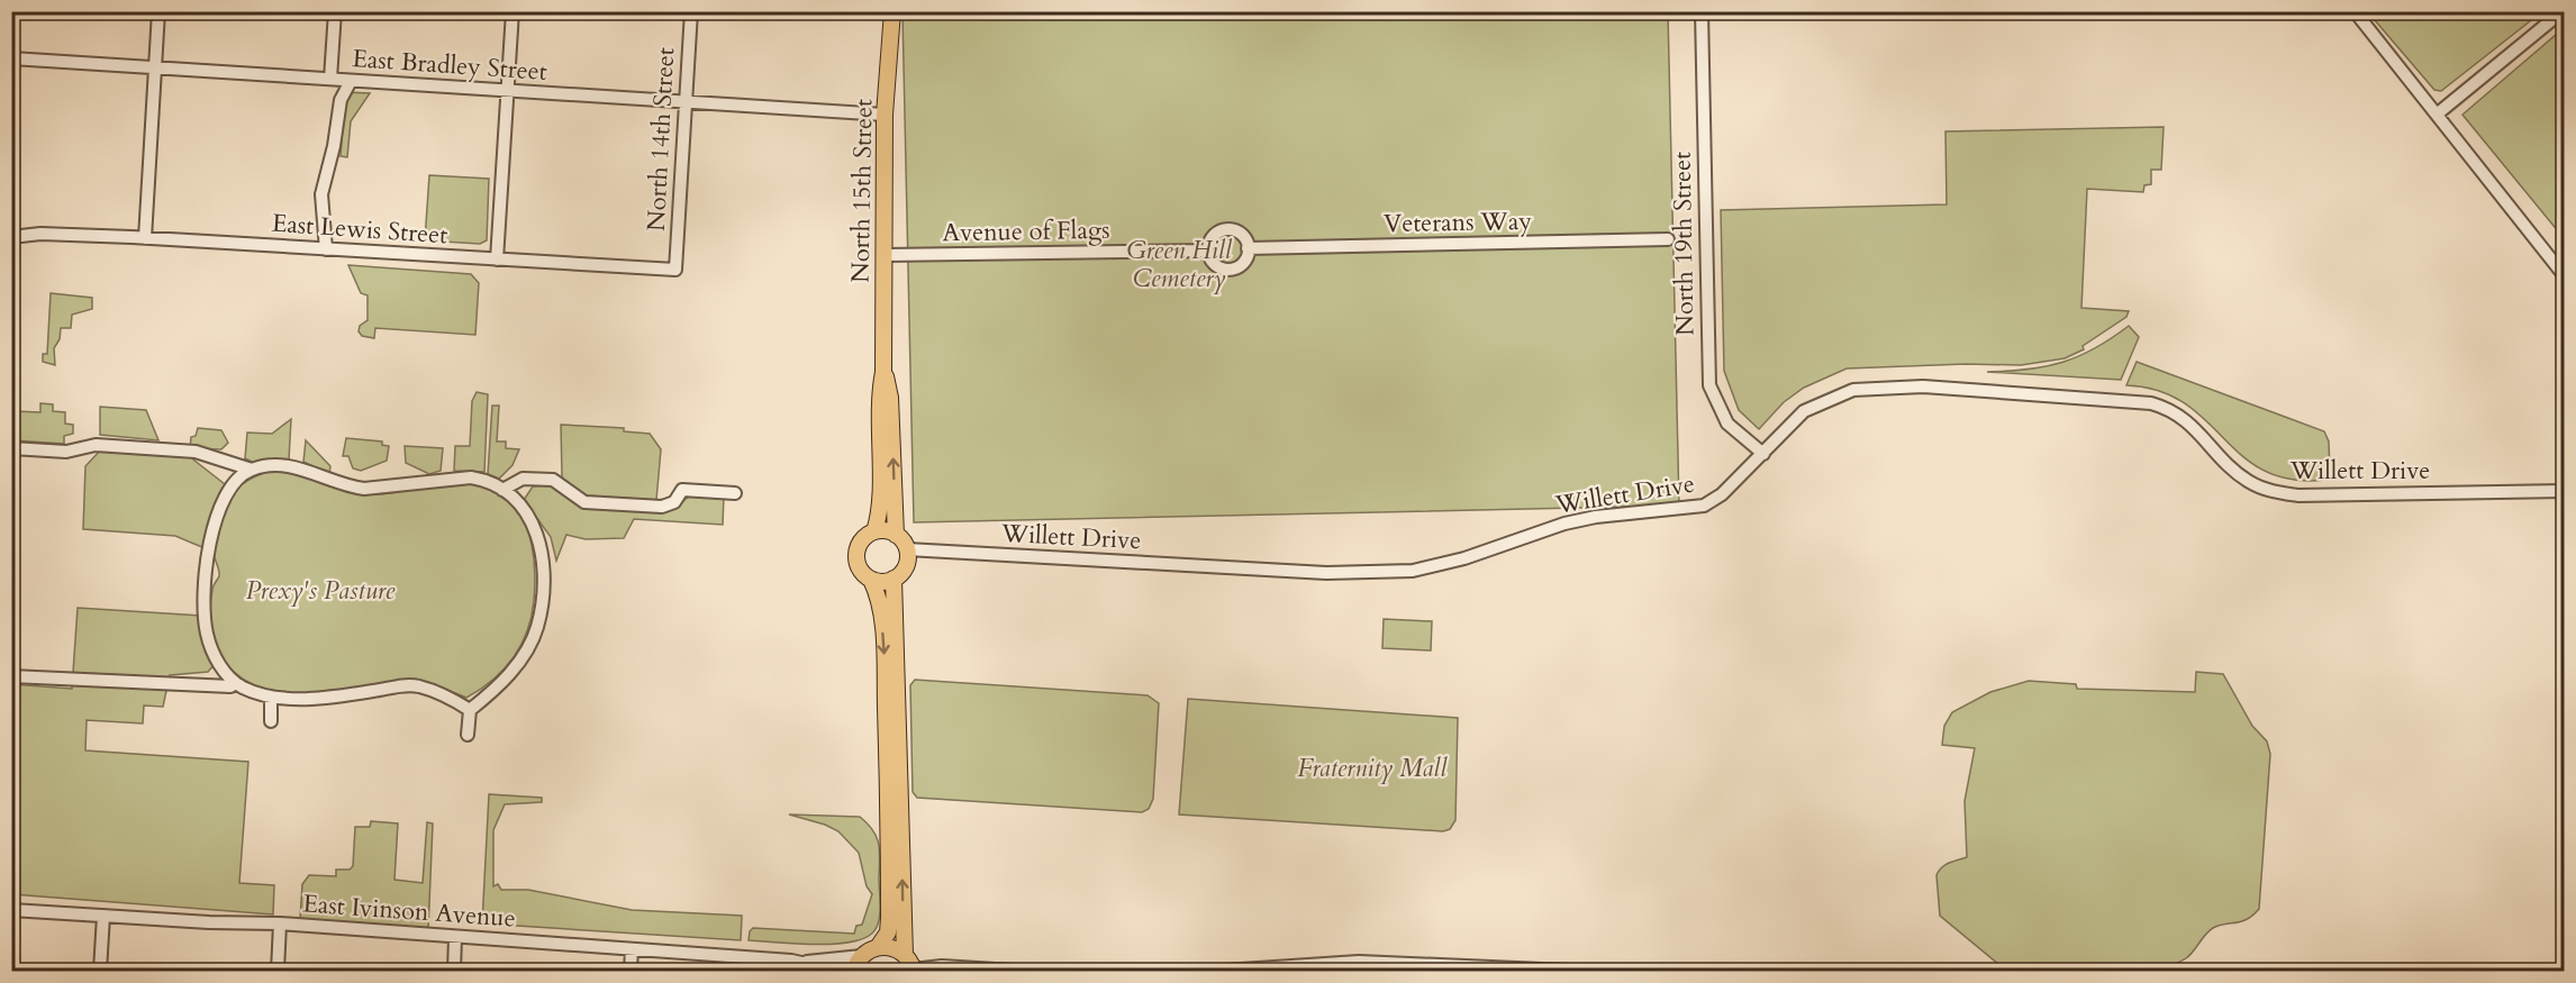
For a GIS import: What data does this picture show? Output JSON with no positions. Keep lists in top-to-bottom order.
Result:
{
  "streets": {
    "main road": ["North 15th Street"],
    "street": [
      "East Bradley Street",
      "North 14th Street",
      "Veterans Way",
      "East Lewis Street",
      "Avenue of Flags",
      "North 19th Street",
      "Willett Drive",
      "East Ivinson Avenue"
    ]
  },
  "crossings": [
    ["East Bradley Street", "North 14th Street"],
    ["East Bradley Street", "North 15th Street"],
    ["North 14th Street", "East Lewis Street"],
    ["North 15th Street", "Avenue of Flags"],
    ["North 15th Street", "Willett Drive"],
    ["Veterans Way", "Avenue of Flags"],
    ["North 19th Street", "Willett Drive"]
  ],
  "parks": ["Green Hill Cemetery", "Prexy's Pasture", "Fraternity Mall"]
}
